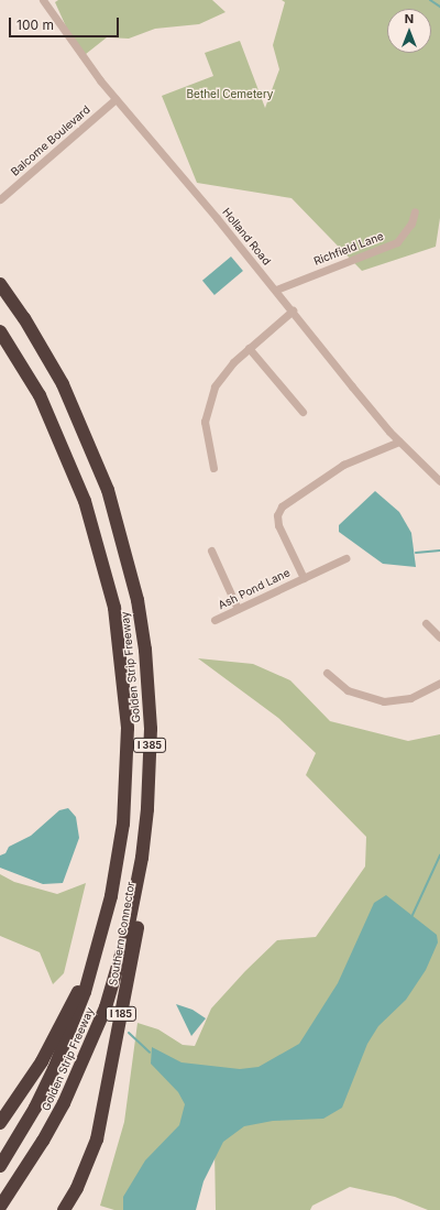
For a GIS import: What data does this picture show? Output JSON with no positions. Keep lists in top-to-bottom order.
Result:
{
  "streets": {
    "highway": [
      "Golden Strip Freeway",
      "I 385",
      "Southern Connector",
      "I 185"
    ],
    "street": [
      "Balcome Boulevard",
      "Holland Road",
      "Richfield Lane",
      "Ash Pond Lane"
    ]
  },
  "crossings": [
    ["Balcome Boulevard", "Holland Road"],
    ["Holland Road", "Richfield Lane"],
    ["Golden Strip Freeway", "Southern Connector"]
  ],
  "parks": ["Bethel Cemetery"],
  "scale_bar": "100 m",
  "north": "top"
}
